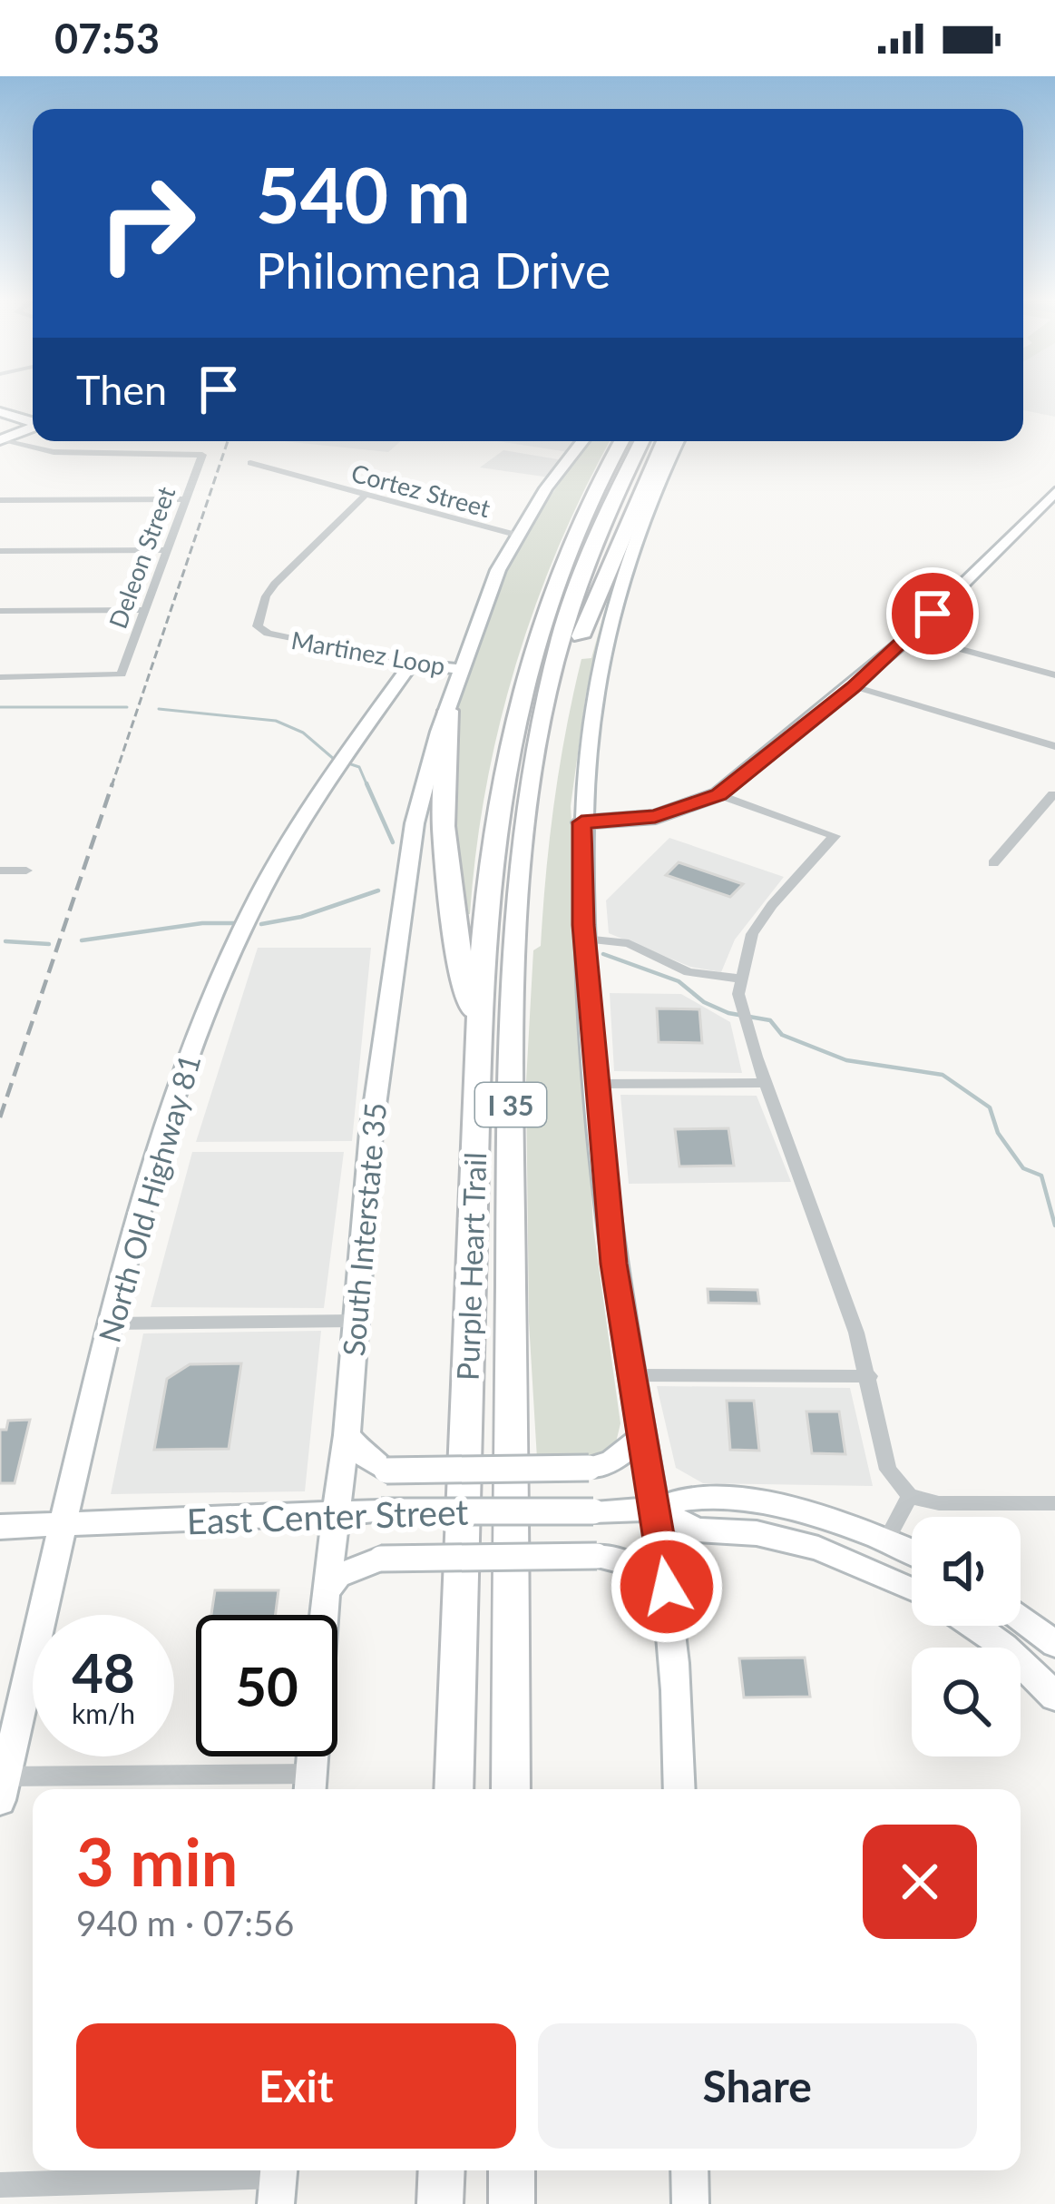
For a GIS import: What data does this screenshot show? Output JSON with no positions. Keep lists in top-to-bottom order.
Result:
{
  "streets": {
    "highway": ["I 35", "Purple Heart Trail"],
    "main road": [
      "Martinez Loop",
      "North Old Highway 81",
      "South Interstate 35",
      "East Center Street"
    ],
    "street": ["Cortez Street", "Deleon Street"]
  },
  "crossings": [
    ["Cortez Street", "Martinez Loop"],
    ["Martinez Loop", "North Old Highway 81"],
    ["Martinez Loop", "South Interstate 35"],
    ["North Old Highway 81", "East Center Street"],
    ["South Interstate 35", "East Center Street"]
  ],
  "page": {
    "status": "07:53",
    "turn": ["540 m", "Philomena Drive"],
    "then": "Then",
    "speed": "48 km/h",
    "limit": "50",
    "heading": ["3 min", "940 m · 07:56"],
    "buttons": ["Exit", "Share"]
  }
}
